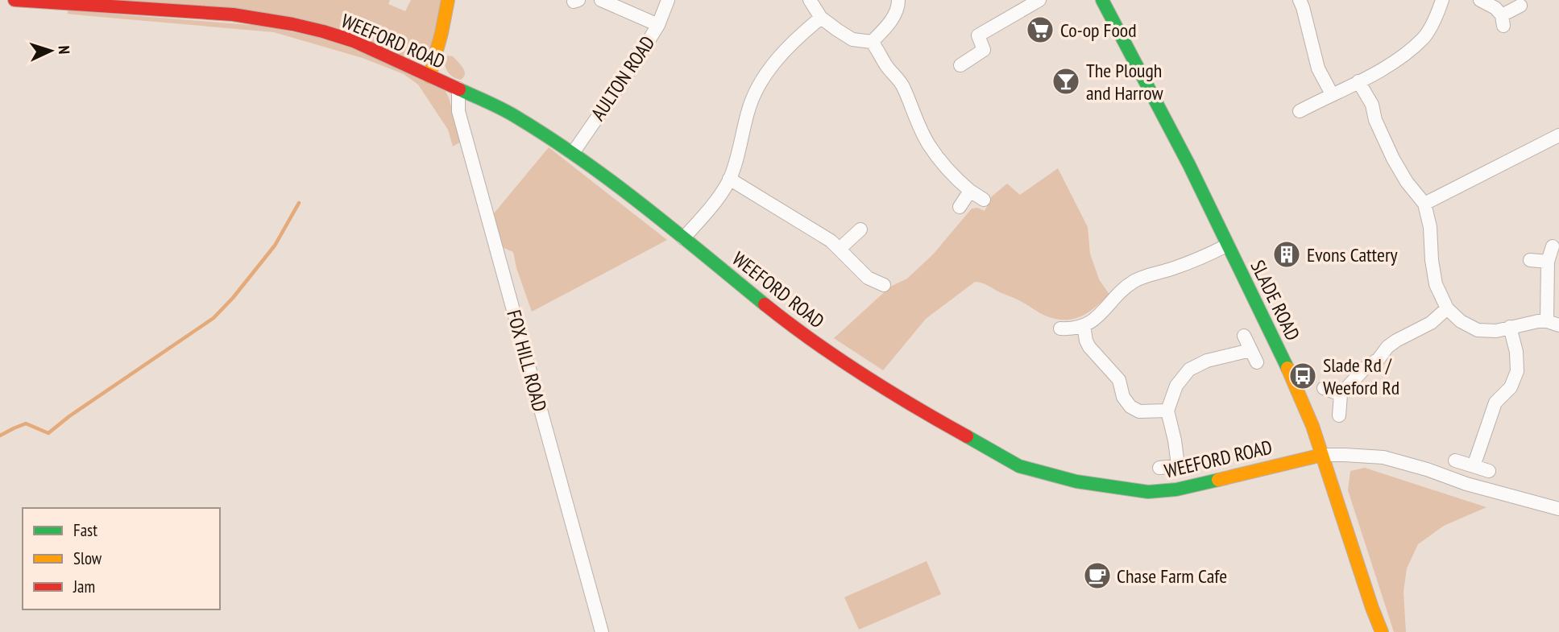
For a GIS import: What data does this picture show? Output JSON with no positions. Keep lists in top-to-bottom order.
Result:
{
  "streets": {
    "street": [
      "WEEFORD ROAD",
      "AULTON ROAD",
      "SLADE ROAD",
      "FOX HILL ROAD"
    ]
  },
  "crossings": [
    ["WEEFORD ROAD", "AULTON ROAD"],
    ["WEEFORD ROAD", "SLADE ROAD"],
    ["WEEFORD ROAD", "FOX HILL ROAD"]
  ],
  "places": {
    "supermarket": ["Co-op Food"],
    "bar": ["The Plough and Harrow"],
    "building": ["Evons Cattery"],
    "bus stop": ["Slade Rd / Weeford Rd"],
    "cafe": ["Chase Farm Cafe"]
  },
  "legend": ["Fast", "Slow", "Jam"],
  "north": "right"
}
